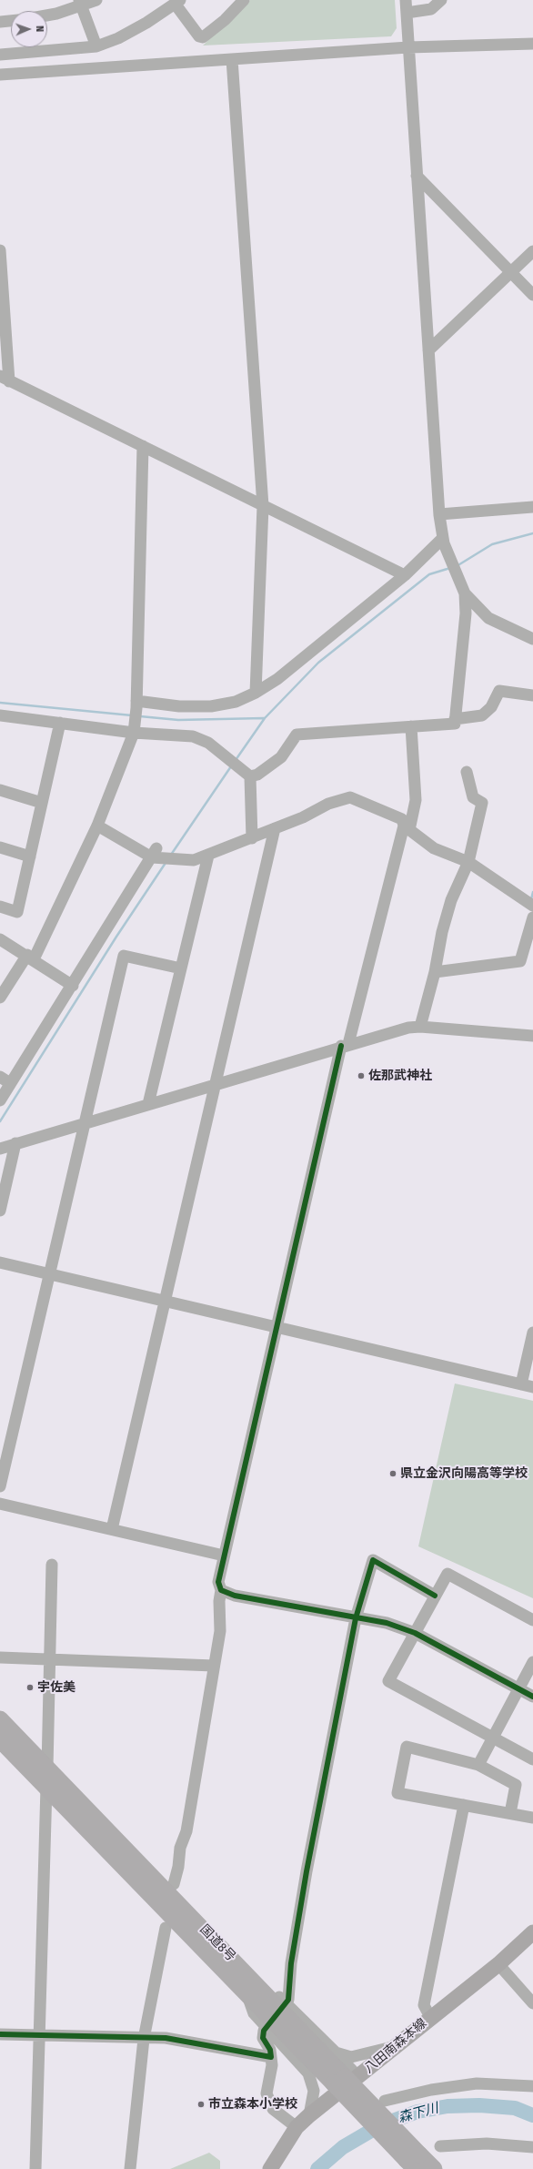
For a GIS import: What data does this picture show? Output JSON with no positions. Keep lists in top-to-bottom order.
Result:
{
  "streets": {
    "highway": ["国道8号"],
    "main road": ["八田南森本線"]
  },
  "crossings": [
    ["国道8号", "八田南森本線"]
  ],
  "water": ["森下川"],
  "places": [
    "佐那武神社",
    "県立金沢向陽高等学校",
    "宇佐美",
    "市立森本小学校"
  ],
  "north": "right"
}
